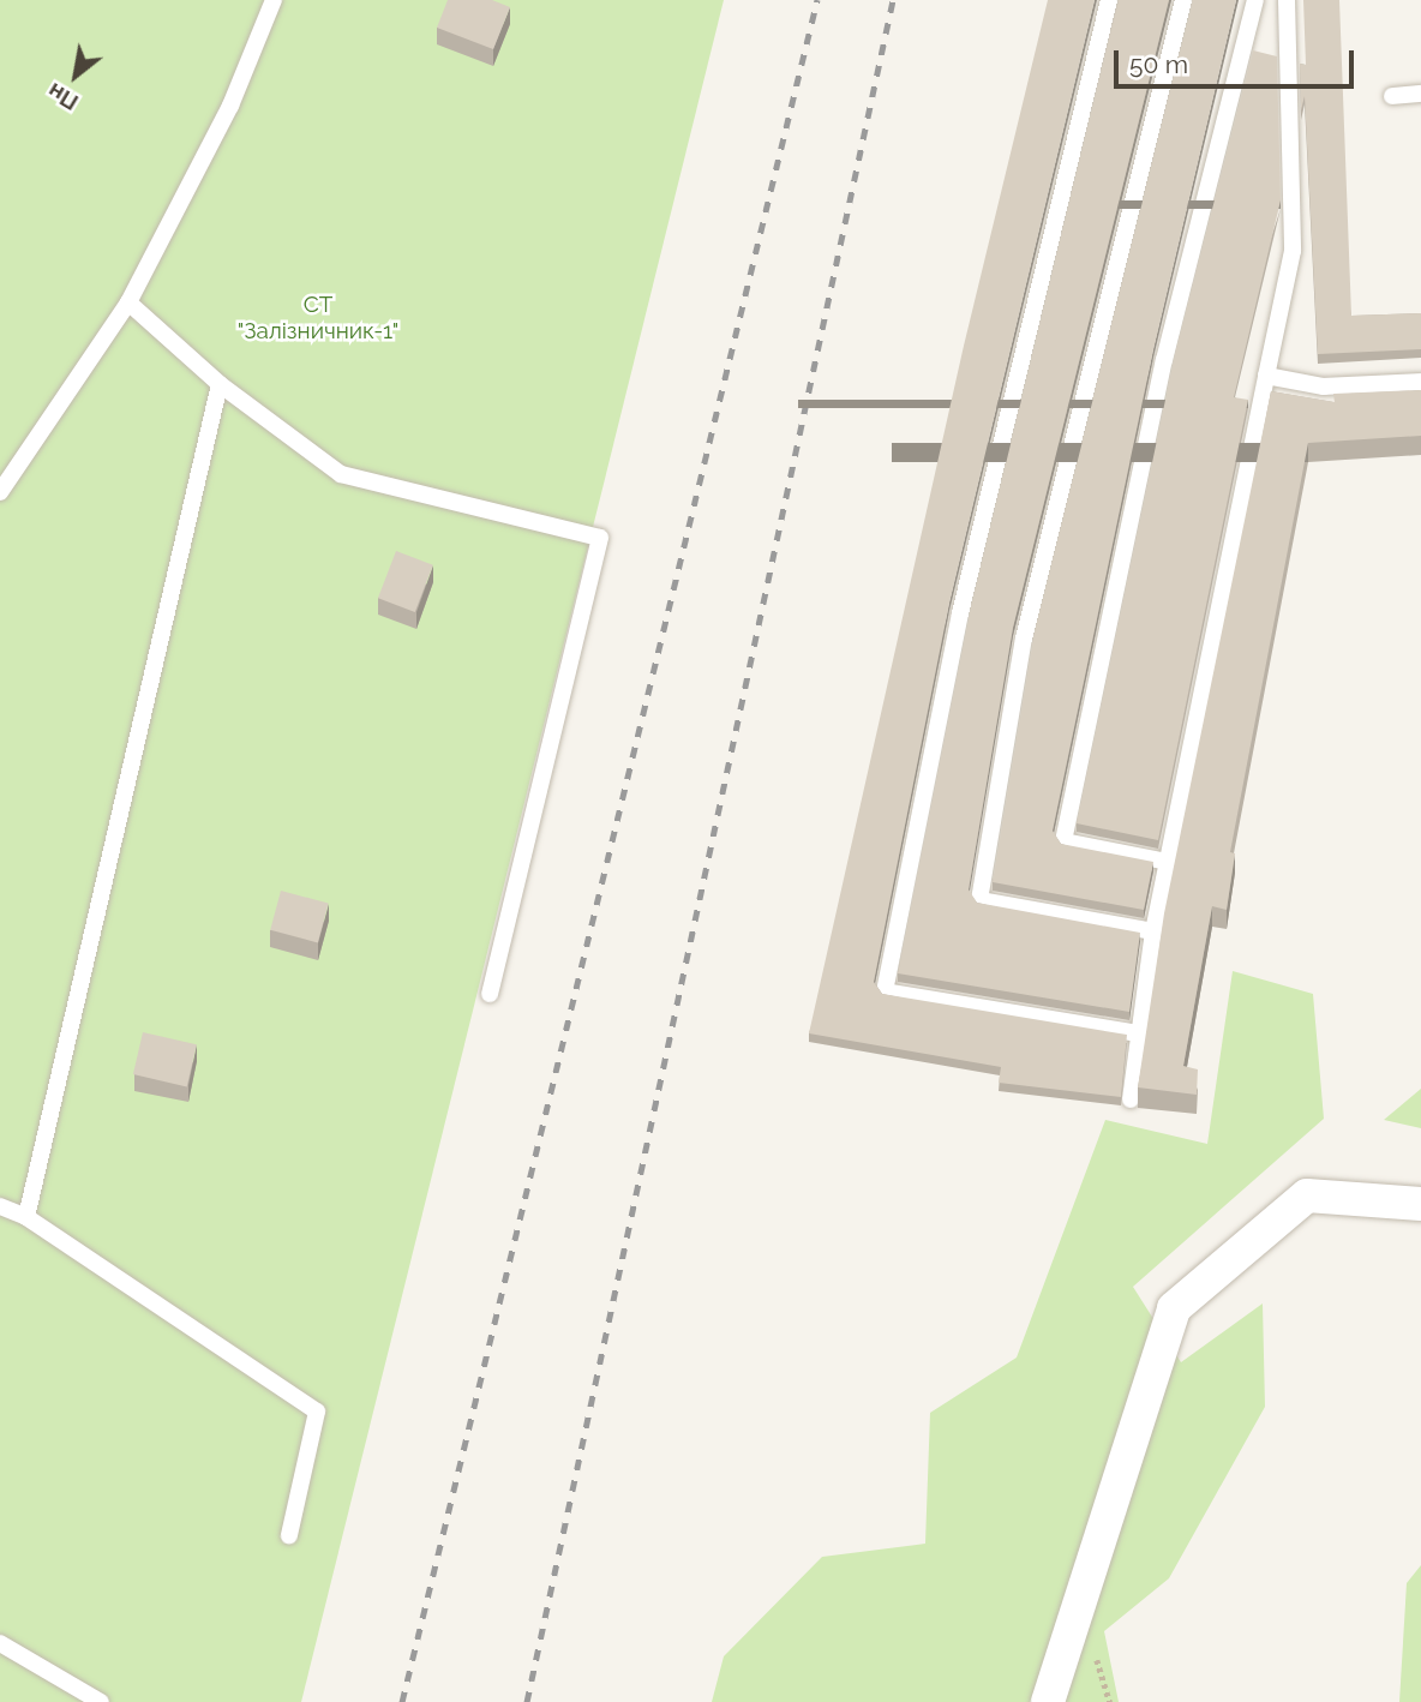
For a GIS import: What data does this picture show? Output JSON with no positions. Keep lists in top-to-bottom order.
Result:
{
  "parks": ["СТ \"Залізничник-1\""],
  "scale_bar": "50 m",
  "north": "bottom left"
}
